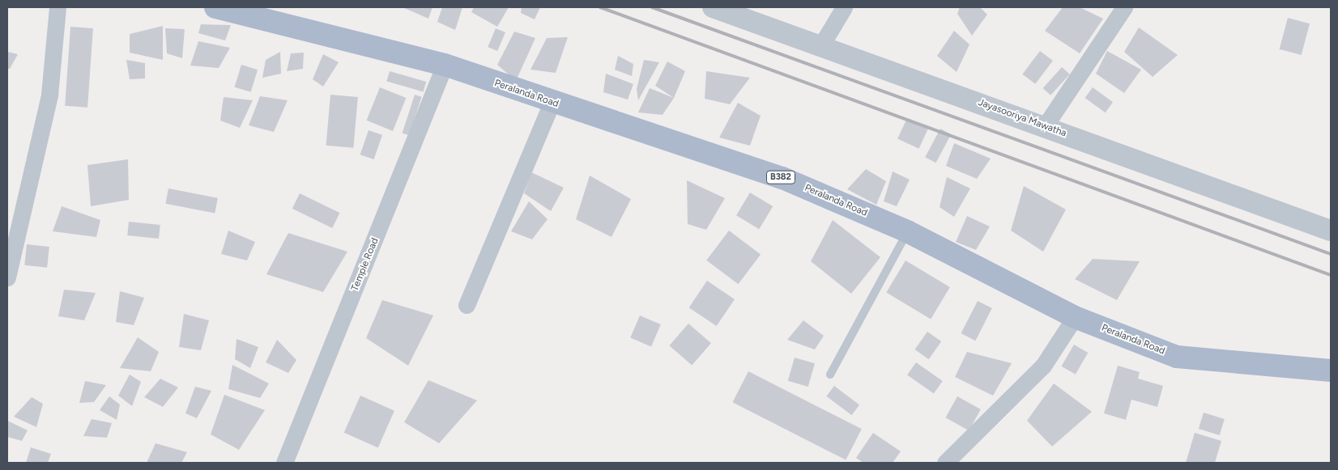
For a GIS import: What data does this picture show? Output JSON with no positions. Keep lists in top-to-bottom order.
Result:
{
  "streets": {
    "main road": ["Peralanda Road", "B382"],
    "street": ["Jayasooriya Mawatha", "Temple Road"]
  },
  "crossings": [
    ["Peralanda Road", "Temple Road"]
  ]
}
